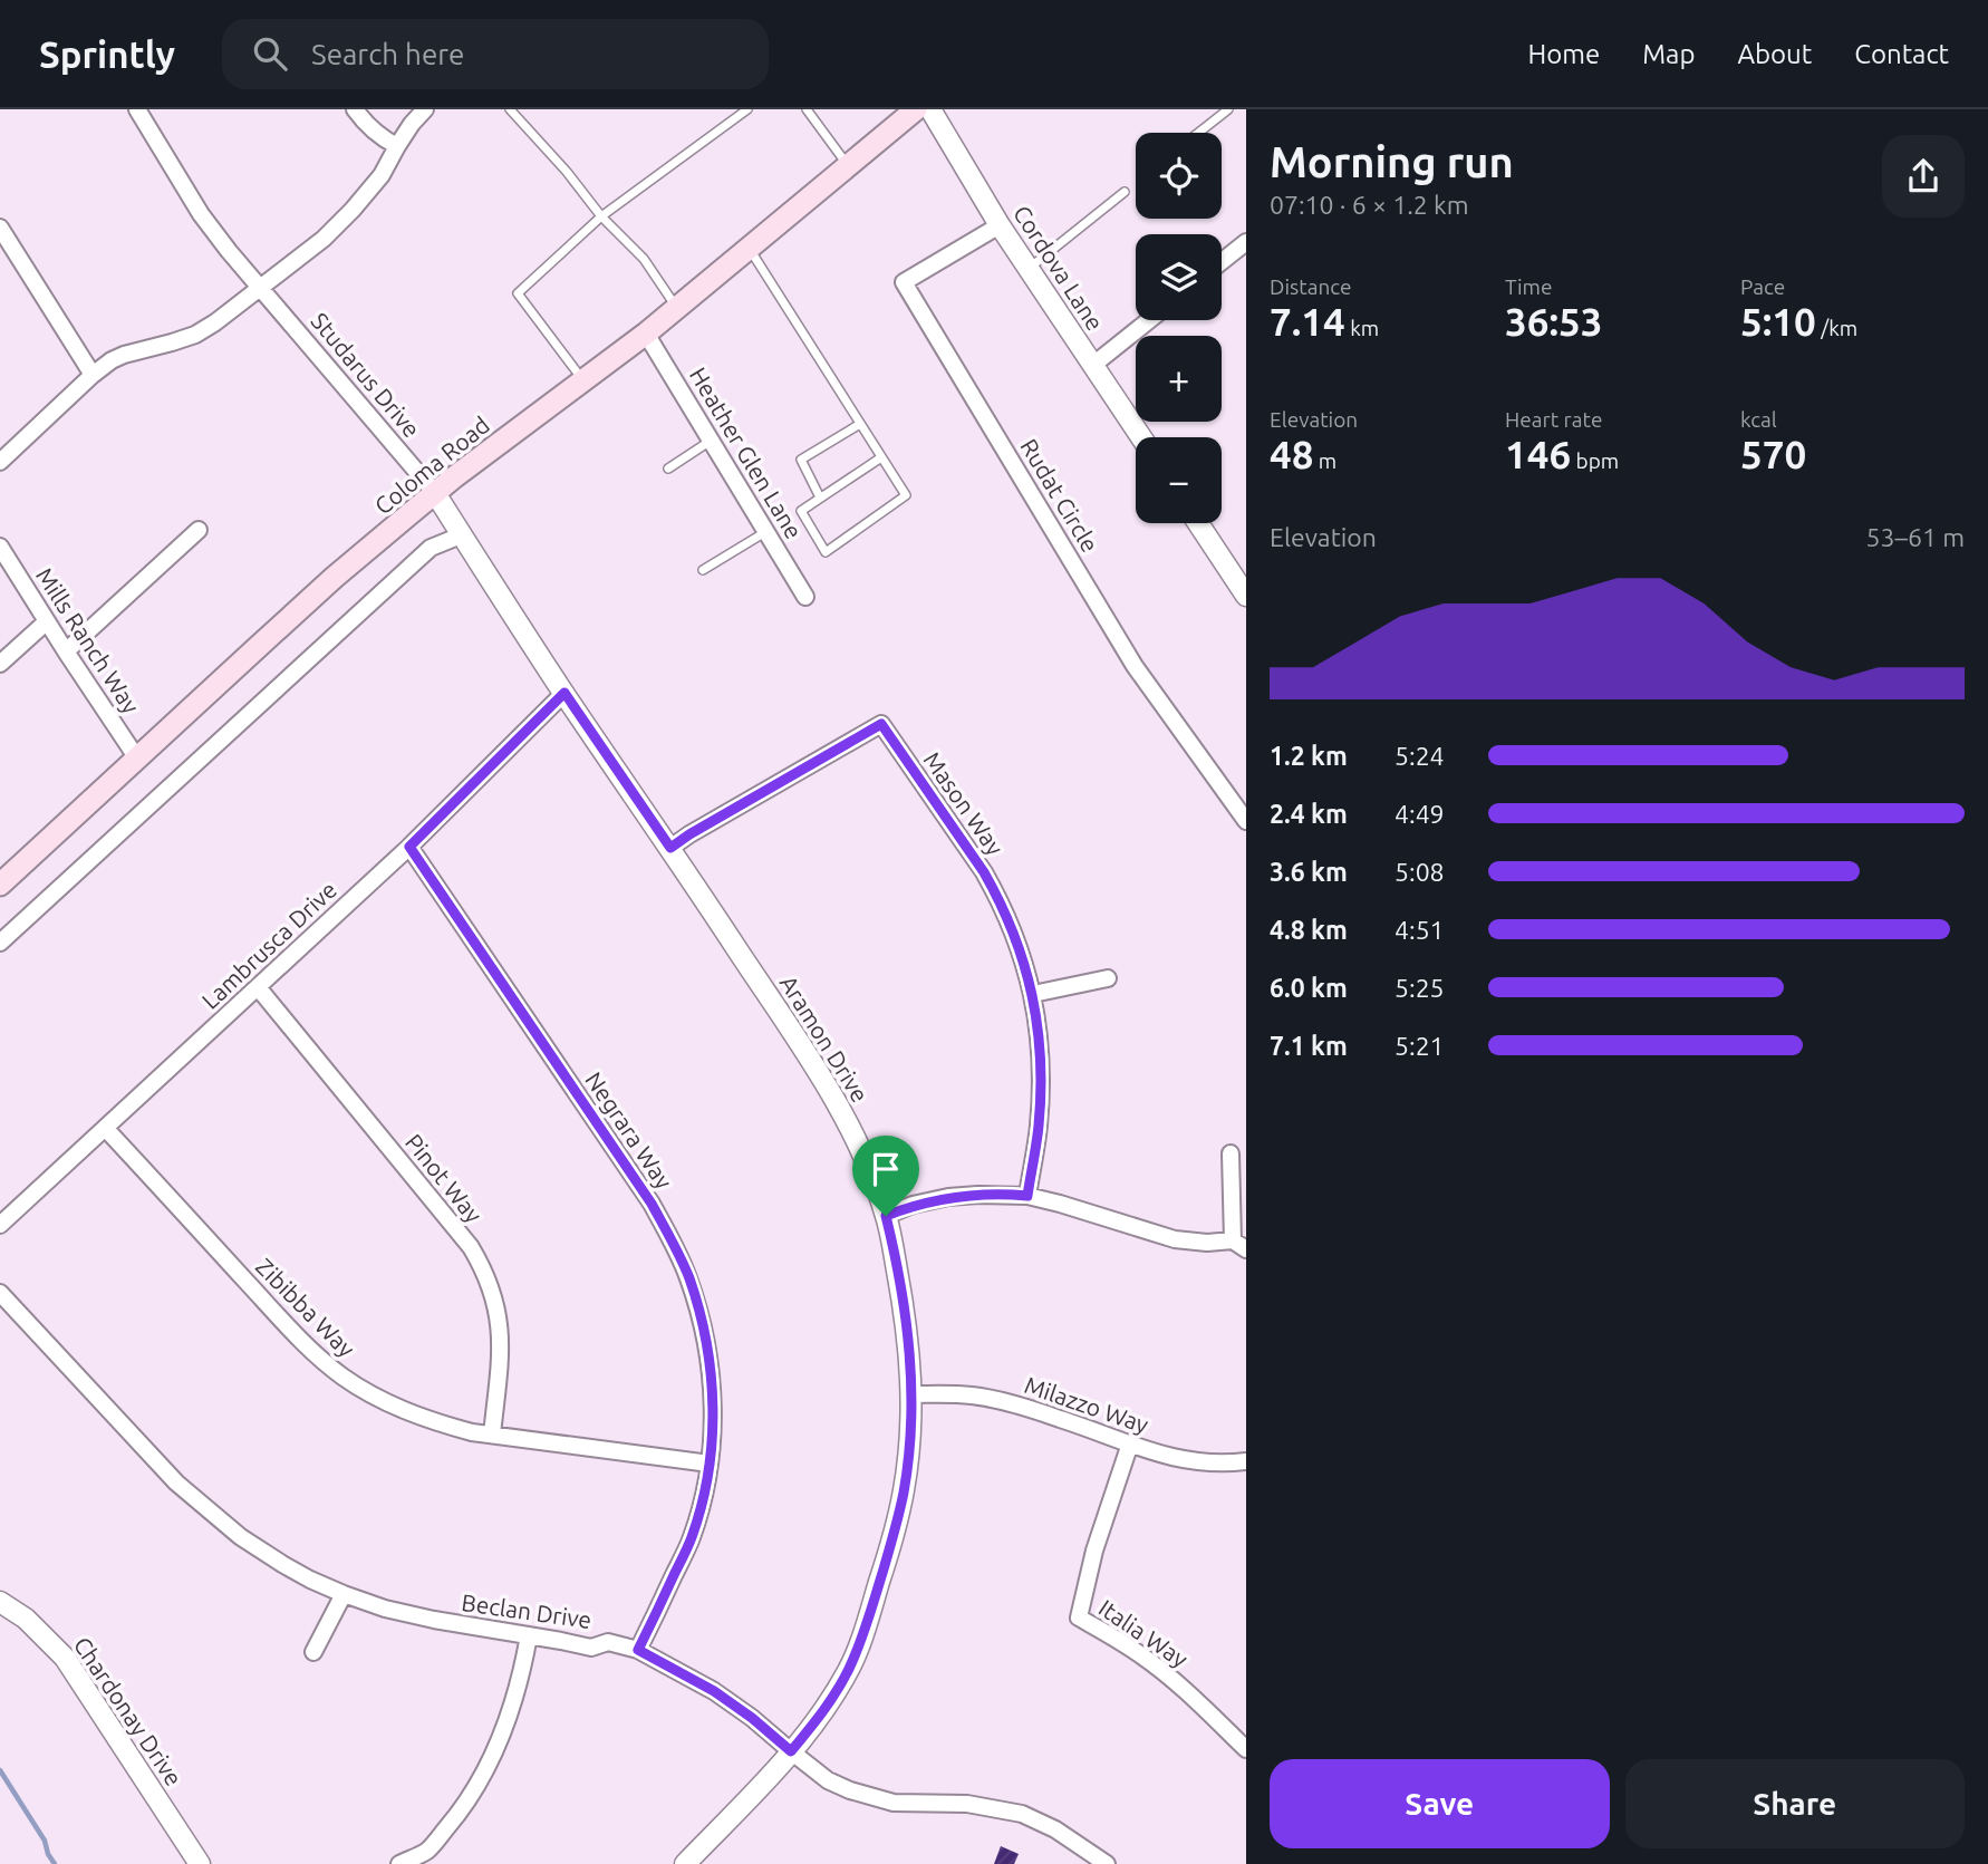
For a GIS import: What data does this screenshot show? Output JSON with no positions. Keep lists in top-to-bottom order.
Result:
{
  "streets": {
    "main road": ["Coloma Road"],
    "street": [
      "Cordova Lane",
      "Studarus Drive",
      "Heather Glen Lane",
      "Rudat Circle",
      "Mills Ranch Way",
      "Mason Way",
      "Lambrusca Drive",
      "Aramon Drive",
      "Negrara Way",
      "Pinot Way",
      "Zibibba Way",
      "Milazzo Way",
      "Beclan Drive",
      "Italia Way",
      "Chardonay Drive"
    ]
  },
  "crossings": [
    ["Cordova Lane", "Rudat Circle"],
    ["Studarus Drive", "Coloma Road"],
    ["Studarus Drive", "Aramon Drive"],
    ["Heather Glen Lane", "Coloma Road"],
    ["Coloma Road", "Mills Ranch Way"],
    ["Coloma Road", "Aramon Drive"],
    ["Mason Way", "Aramon Drive"],
    ["Lambrusca Drive", "Aramon Drive"],
    ["Lambrusca Drive", "Negrara Way"],
    ["Lambrusca Drive", "Pinot Way"],
    ["Lambrusca Drive", "Zibibba Way"],
    ["Aramon Drive", "Milazzo Way"],
    ["Aramon Drive", "Beclan Drive"],
    ["Negrara Way", "Zibibba Way"],
    ["Negrara Way", "Beclan Drive"],
    ["Pinot Way", "Zibibba Way"],
    ["Milazzo Way", "Italia Way"]
  ],
  "page": {
    "header": "Sprintly",
    "search": "Search here",
    "nav": [
      "Home",
      "Map",
      "About",
      "Contact"
    ],
    "heading": ["Morning run", "07:10 · 6 × 1.2 km"],
    "map_buttons": ["+", "−"],
    "stats": [
      ["Distance", "7.14 km"],
      ["Time", "36:53"],
      ["Pace", "5:10 /km"],
      ["Elevation", "48 m"],
      ["Heart rate", "146 bpm"],
      ["kcal", "570"]
    ],
    "chart": ["Elevation", "53–61 m"],
    "list": [
      {
        "name": "1.2 km",
        "note": "5:24"
      },
      {
        "name": "2.4 km",
        "note": "4:49"
      },
      {
        "name": "3.6 km",
        "note": "5:08"
      },
      {
        "name": "4.8 km",
        "note": "4:51"
      },
      {
        "name": "6.0 km",
        "note": "5:25"
      },
      {
        "name": "7.1 km",
        "note": "5:21"
      }
    ],
    "buttons": ["Save", "Share"]
  }
}
